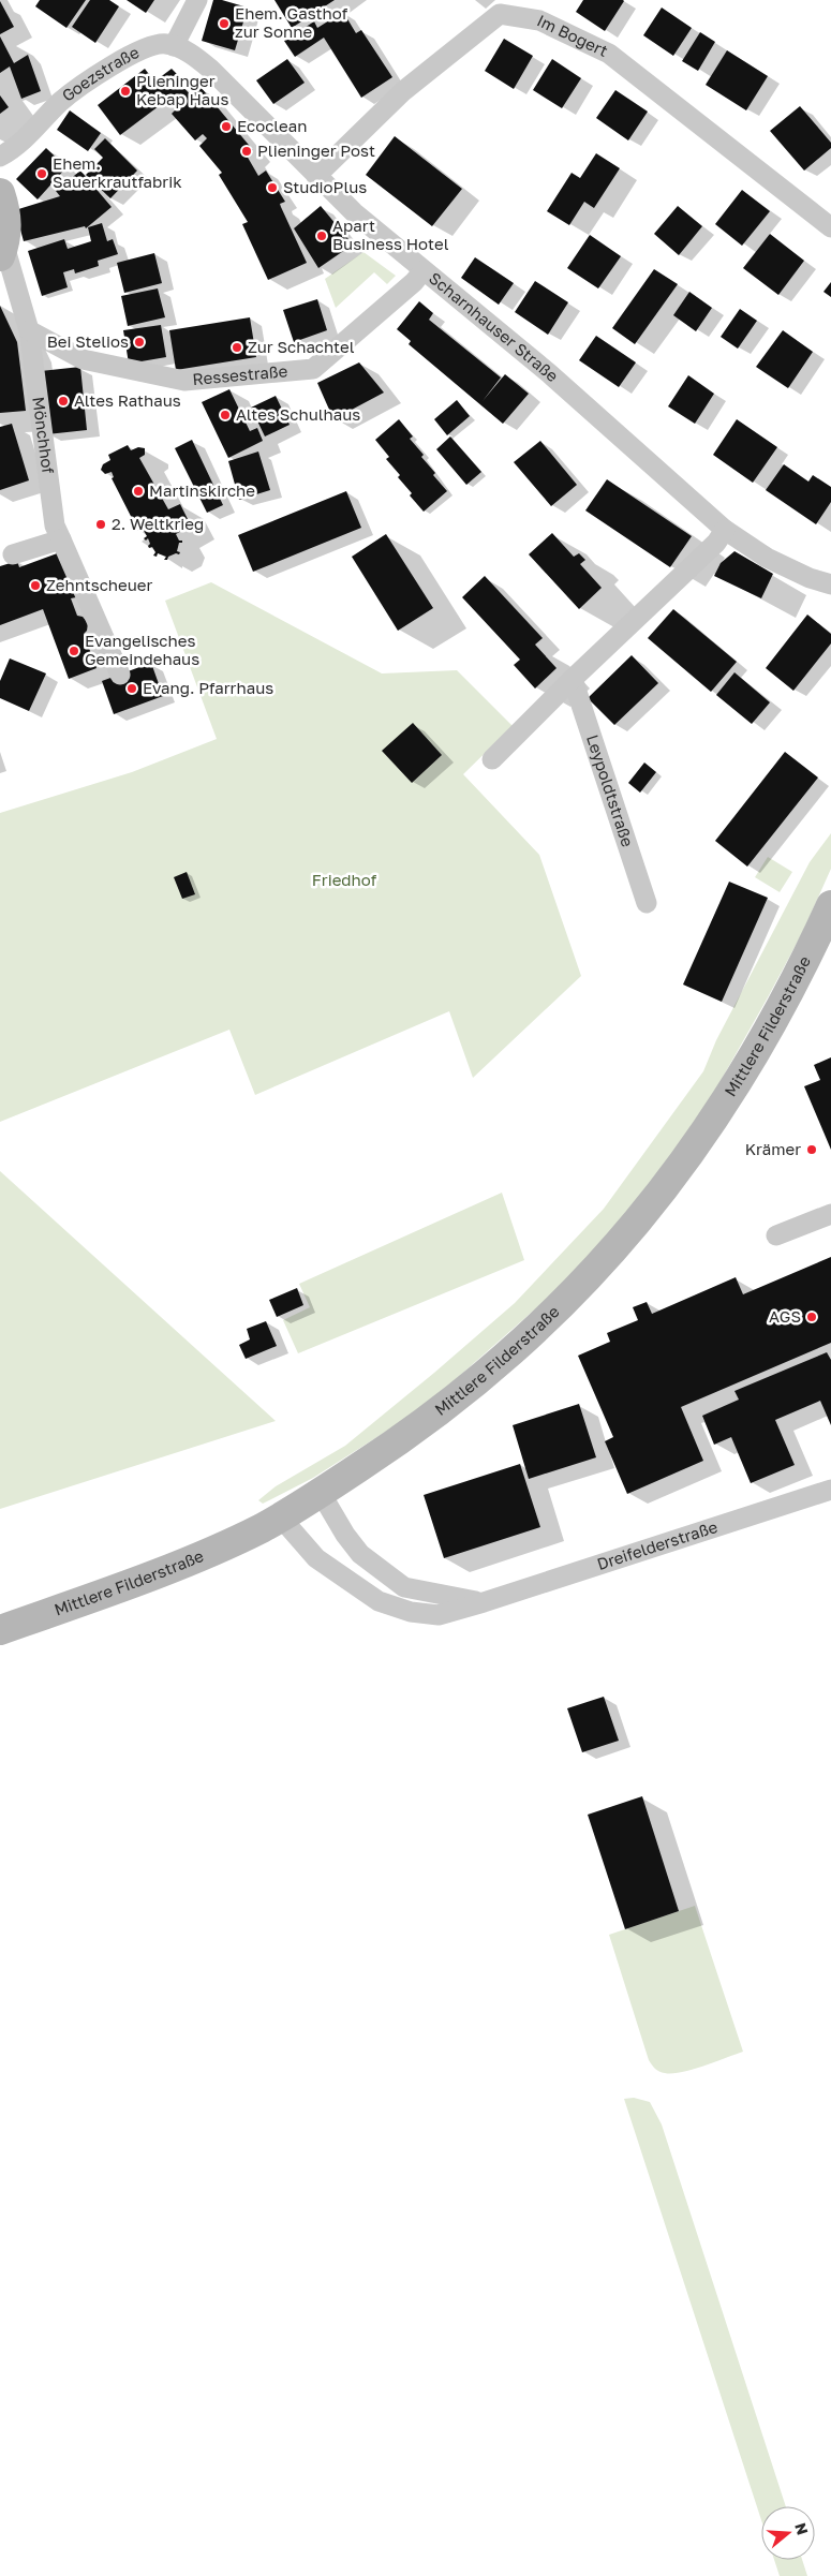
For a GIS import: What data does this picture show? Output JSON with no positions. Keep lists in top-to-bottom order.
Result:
{
  "streets": {
    "main road": ["Mittlere Filderstraße"],
    "street": [
      "Im Bogert",
      "Goezstraße",
      "Scharnhauser Straße",
      "Ressestraße",
      "Mönchhof",
      "Leypoldtstraße",
      "Dreifelderstraße"
    ]
  },
  "crossings": [
    ["Im Bogert", "Scharnhauser Straße"],
    ["Goezstraße", "Scharnhauser Straße"],
    ["Scharnhauser Straße", "Ressestraße"],
    ["Ressestraße", "Mönchhof"],
    ["Mittlere Filderstraße", "Dreifelderstraße"]
  ],
  "parks": ["Friedhof"],
  "places": [
    "Ehem. Gasthof zur Sonne",
    "Plieninger Kebap Haus",
    "Ecoclean",
    "Plieninger Post",
    "Ehem. Sauerkrautfabrik",
    "StudioPlus",
    "Apart Business Hotel",
    "Bei Stelios",
    "Zur Schachtel",
    "Altes Rathaus",
    "Altes Schulhaus",
    "Martinskirche",
    "2. Weltkrieg",
    "Zehntscheuer",
    "Evangelisches Gemeindehaus",
    "Evang. Pfarrhaus",
    "Krämer",
    "AGS"
  ],
  "north": "right"
}
